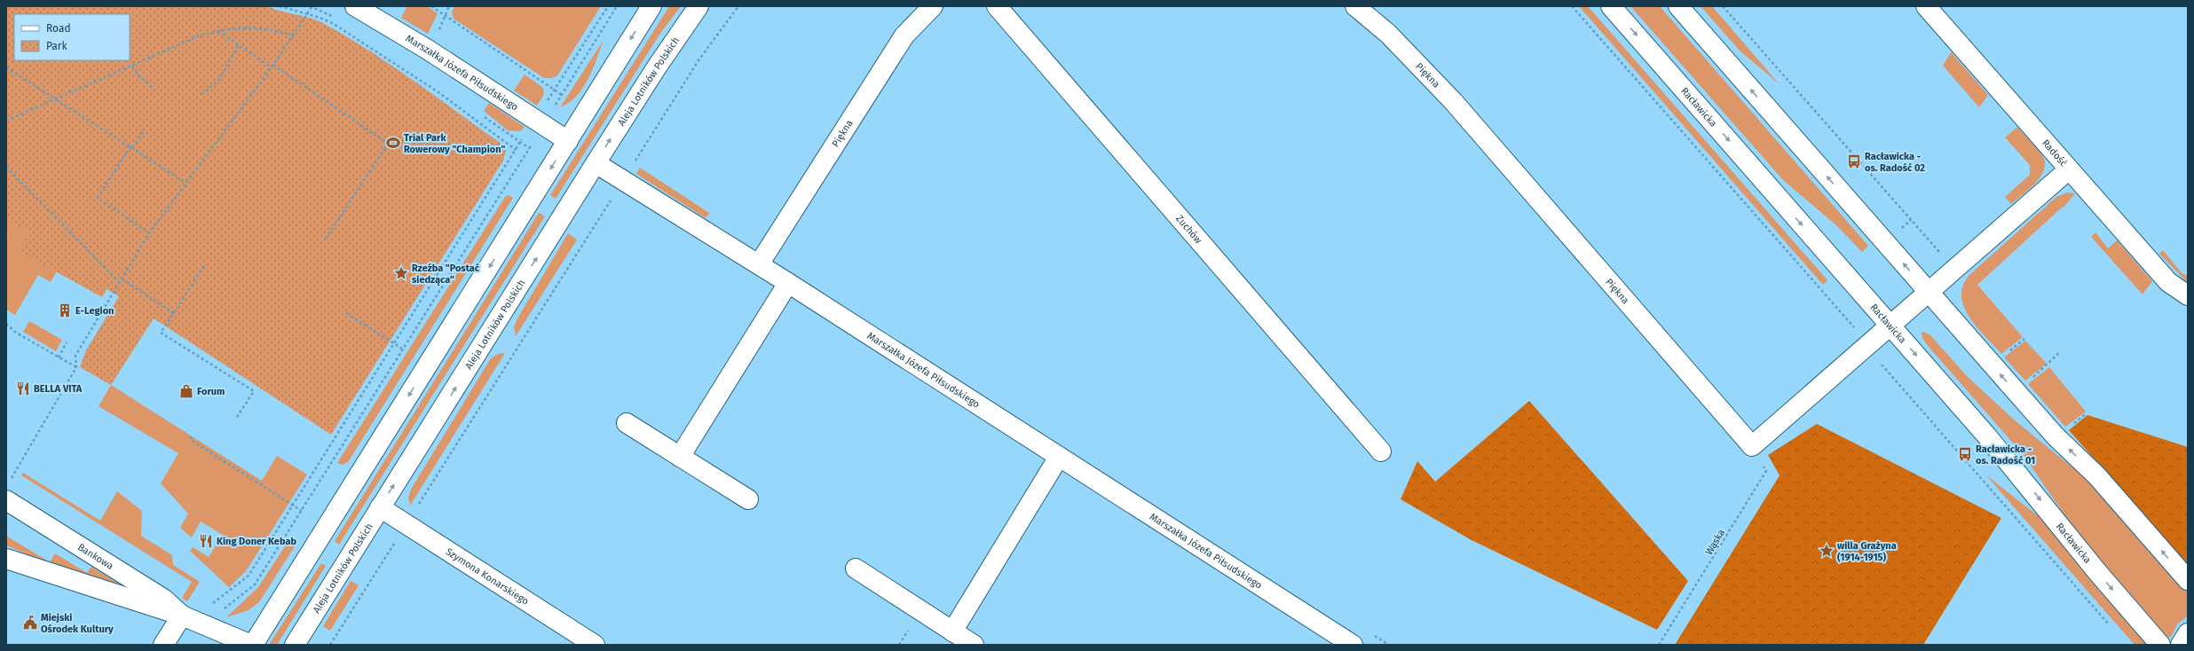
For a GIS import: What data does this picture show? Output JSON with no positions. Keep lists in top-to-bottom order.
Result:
{
  "streets": {
    "street": [
      "Marszałka Józefa Piłsudskiego",
      "Piękna",
      "Aleja Lotników Polskich",
      "Racławicka",
      "Radość",
      "Zuchów",
      "Bankowa",
      "Szymona Konarskiego"
    ],
    "path": ["Wąska"]
  },
  "crossings": [
    ["Marszałka Józefa Piłsudskiego", "Piękna"],
    ["Marszałka Józefa Piłsudskiego", "Aleja Lotników Polskich"],
    ["Piękna", "Wąska"],
    ["Aleja Lotników Polskich", "Szymona Konarskiego"]
  ],
  "places": {
    "sports": ["Trial Park Rowerowy \"Champion\""],
    "bus stop": ["Racławicka - os. Radość 02", "Racławicka - os. Radość 01"],
    "place": ["Rzeźba \"Postać siedząca\"", "willa Grażyna (1914-1915)"],
    "building": ["E-Legion"],
    "restaurant": ["BELLA VITA", "King Doner Kebab"],
    "shop": ["Forum"],
    "public building": ["Miejski Ośrodek Kultury"]
  },
  "legend": ["Road", "Park"]
}
